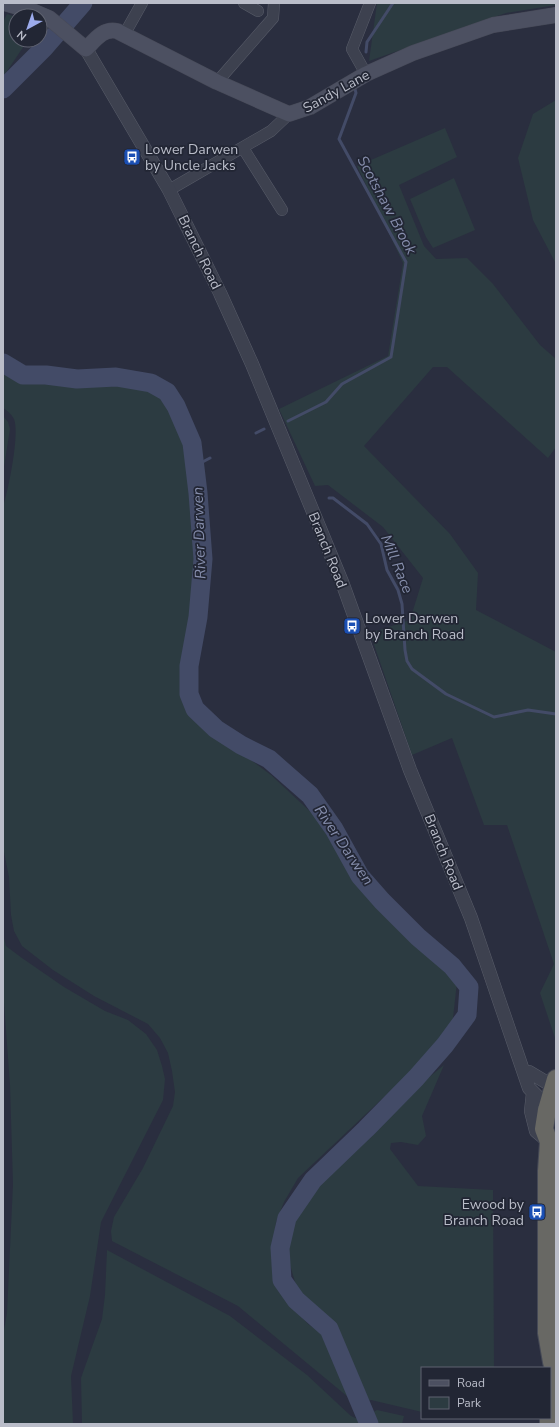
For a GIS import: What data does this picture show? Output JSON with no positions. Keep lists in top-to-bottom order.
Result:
{
  "streets": {
    "main road": ["Sandy Lane"],
    "street": ["Branch Road"]
  },
  "crossings": [
    ["Sandy Lane", "Branch Road"]
  ],
  "water": ["Scotshaw Brook", "River Darwen", "Mill Race"],
  "places": {
    "bus stop": ["Lower Darwen by Uncle Jacks", "Lower Darwen by Branch Road", "Ewood by Branch Road"]
  },
  "legend": ["Road", "Park"],
  "north": "bottom left"
}
